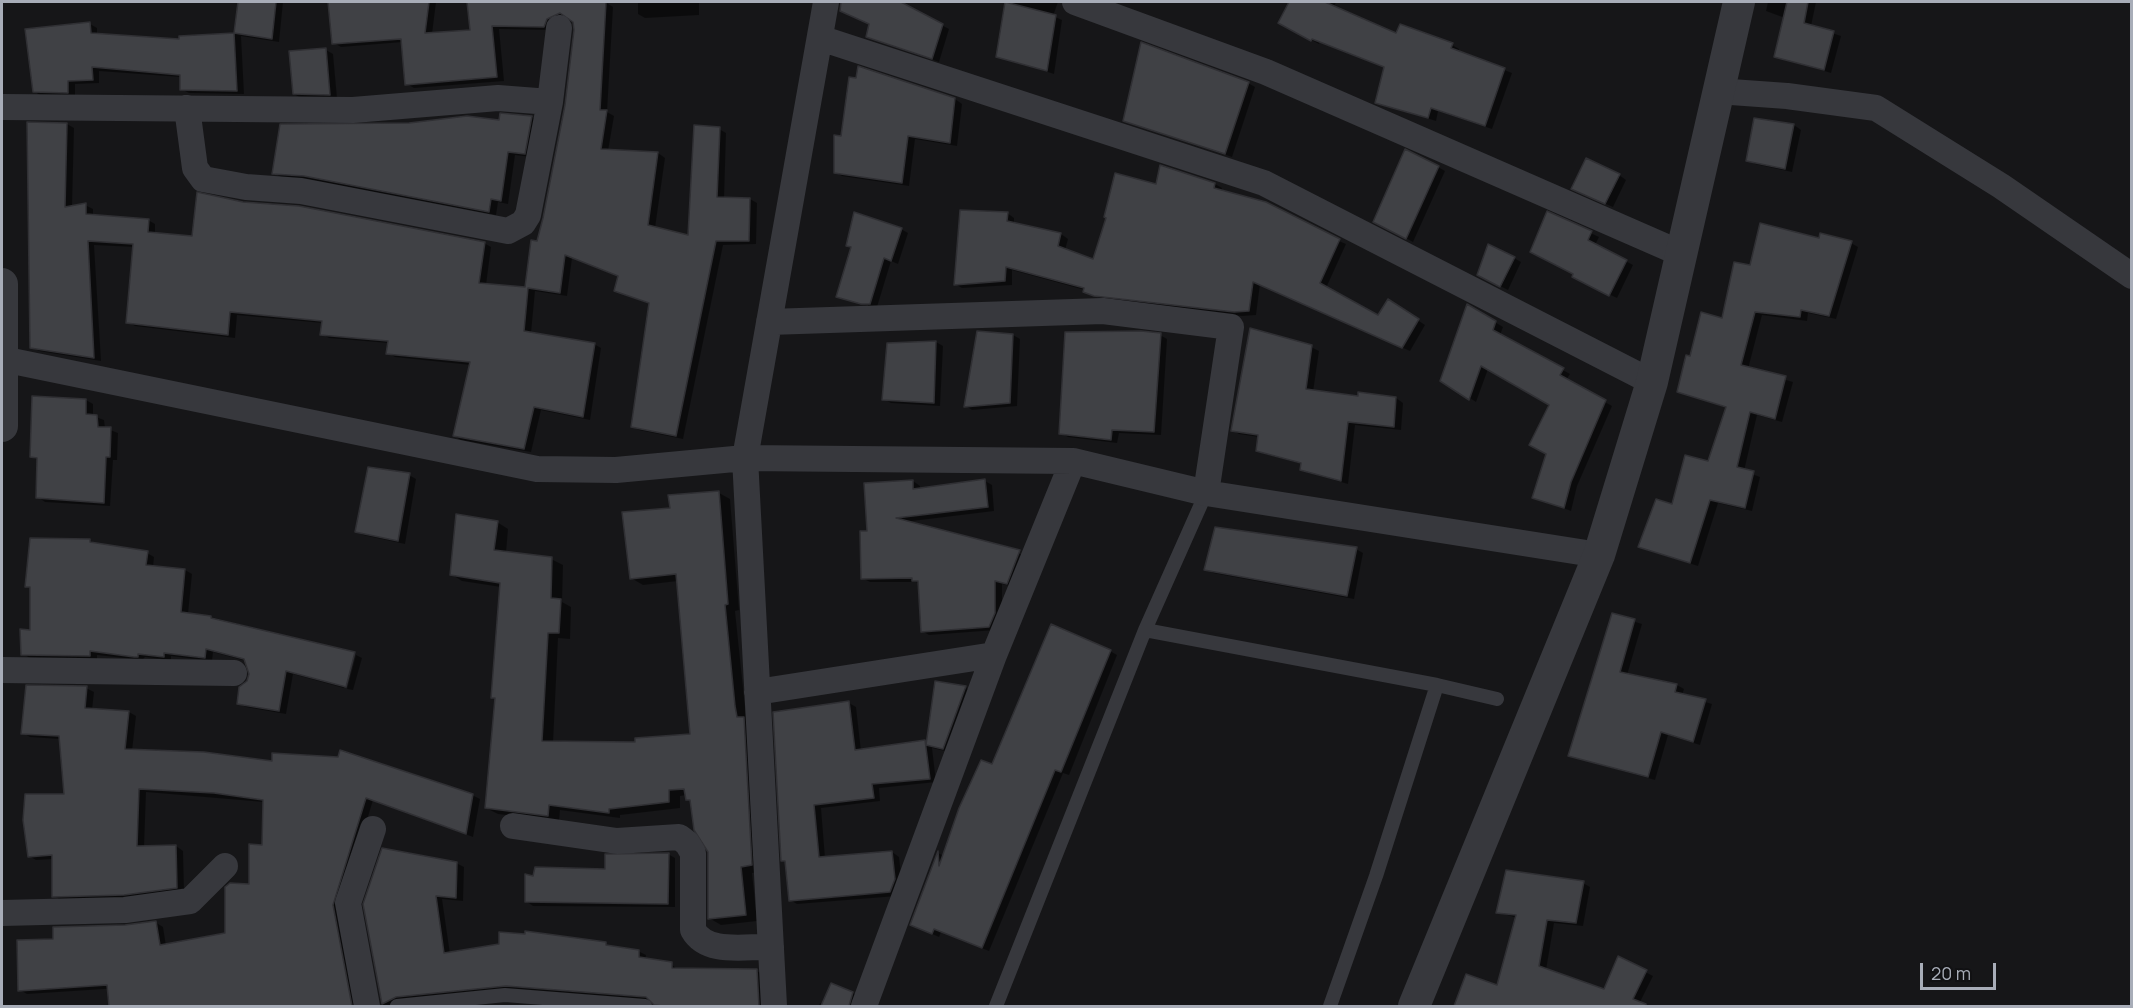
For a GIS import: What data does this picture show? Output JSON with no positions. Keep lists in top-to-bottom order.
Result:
{
  "scale_bar": "20 m"
}
